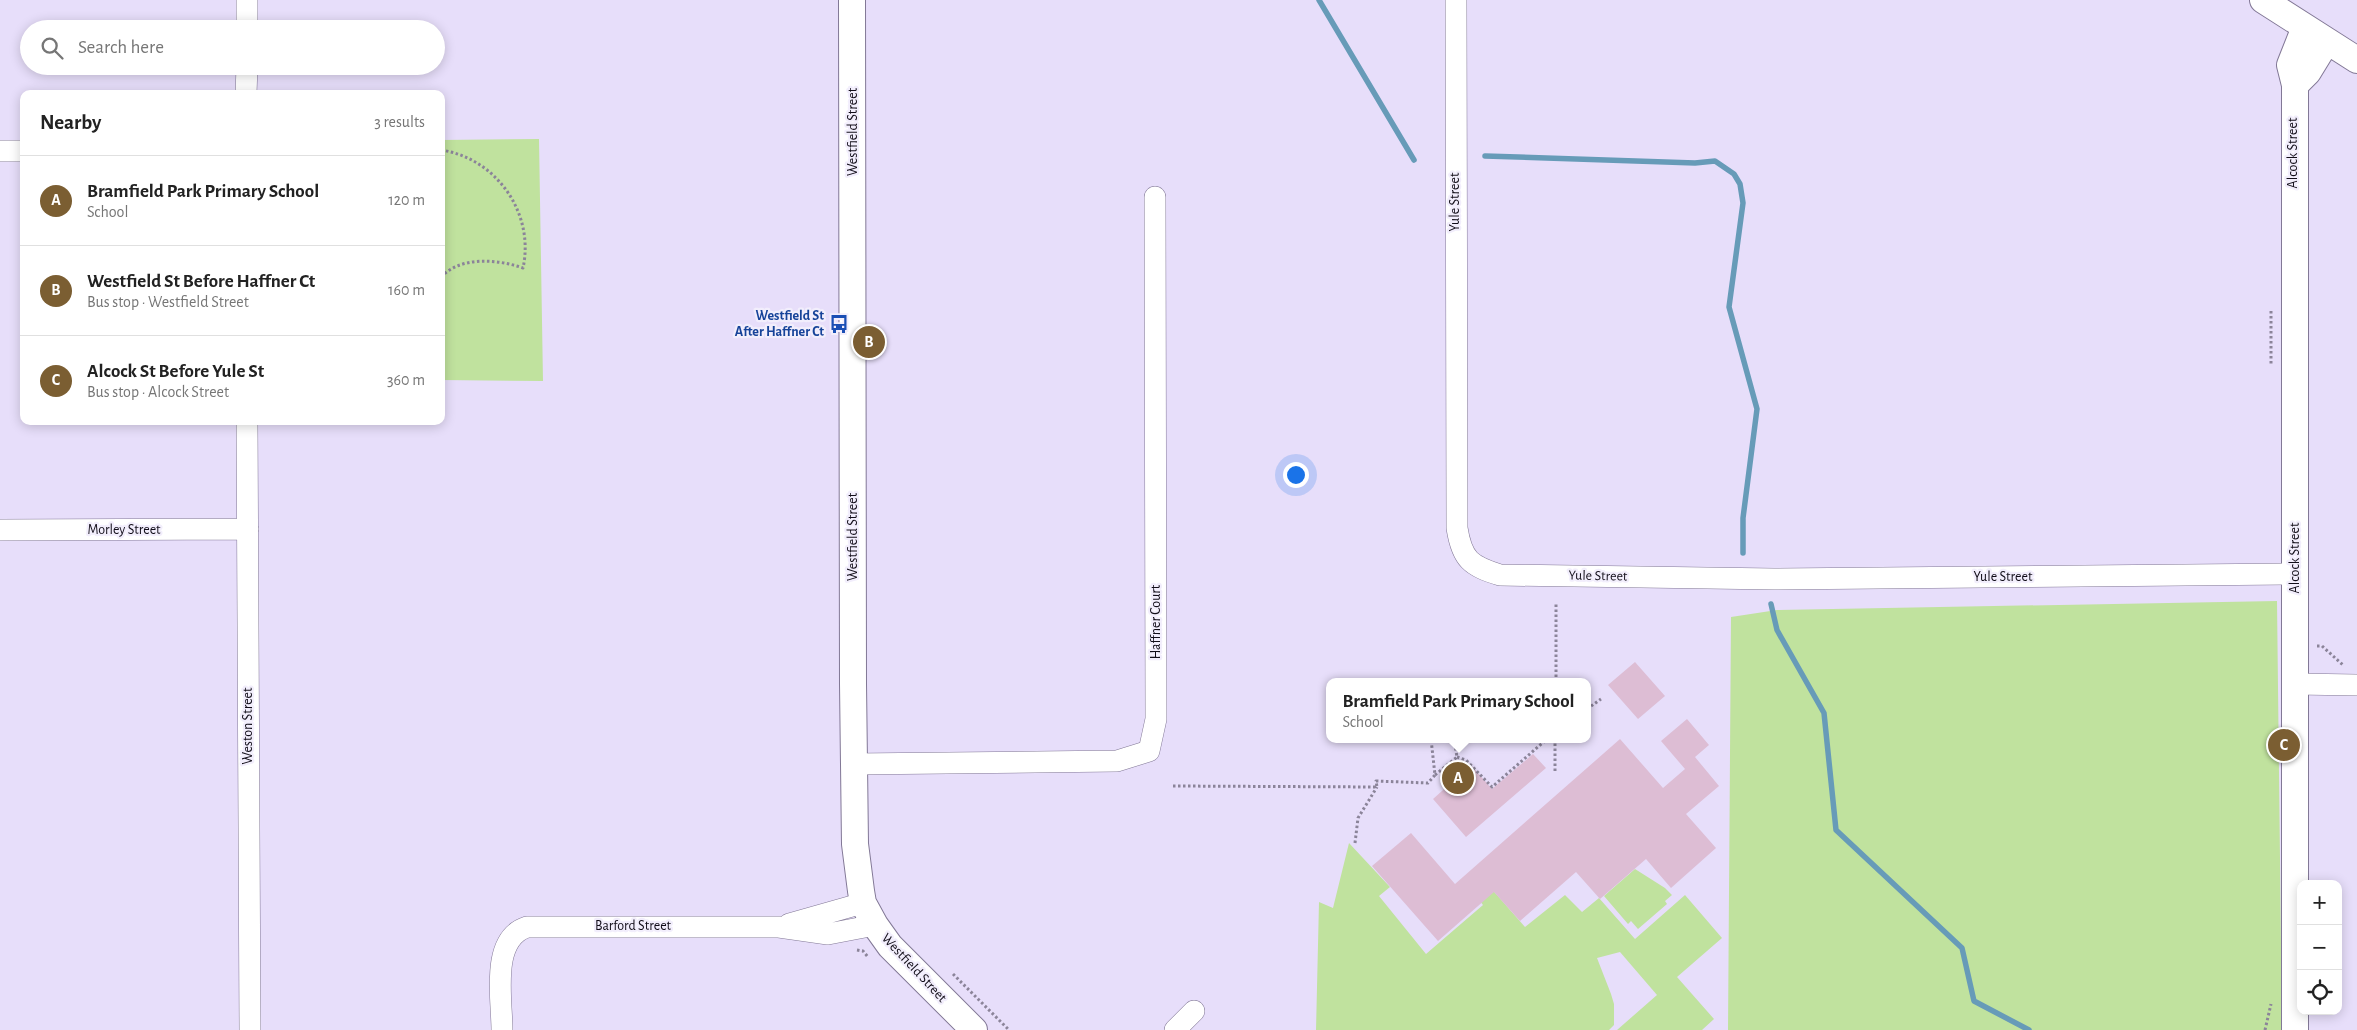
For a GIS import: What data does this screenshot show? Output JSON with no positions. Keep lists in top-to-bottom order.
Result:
{
  "streets": {
    "main road": ["Westfield Street", "Alcock Street"],
    "street": [
      "Yule Street",
      "Morley Street",
      "Haffner Court",
      "Weston Street",
      "Barford Street"
    ]
  },
  "crossings": [
    ["Westfield Street", "Haffner Court"],
    ["Westfield Street", "Barford Street"],
    ["Alcock Street", "Yule Street"],
    ["Morley Street", "Weston Street"]
  ],
  "places": {
    "bus stop": ["Westfield St After Haffner Ct"]
  },
  "page": {
    "search": "Search here",
    "heading": ["Nearby", "3 results"],
    "list": [
      {
        "mark": "A",
        "name": "Bramfield Park Primary School",
        "note": "School",
        "value": "120 m"
      },
      {
        "mark": "B",
        "name": "Westfield St Before Haffner Ct",
        "note": "Bus stop · Westfield Street",
        "value": "160 m"
      },
      {
        "mark": "C",
        "name": "Alcock St Before Yule St",
        "note": "Bus stop · Alcock Street",
        "value": "360 m"
      }
    ],
    "pins": ["B", "C", "A"],
    "popup": ["Bramfield Park Primary School", "School"],
    "map_buttons": ["+", "−"]
  }
}
